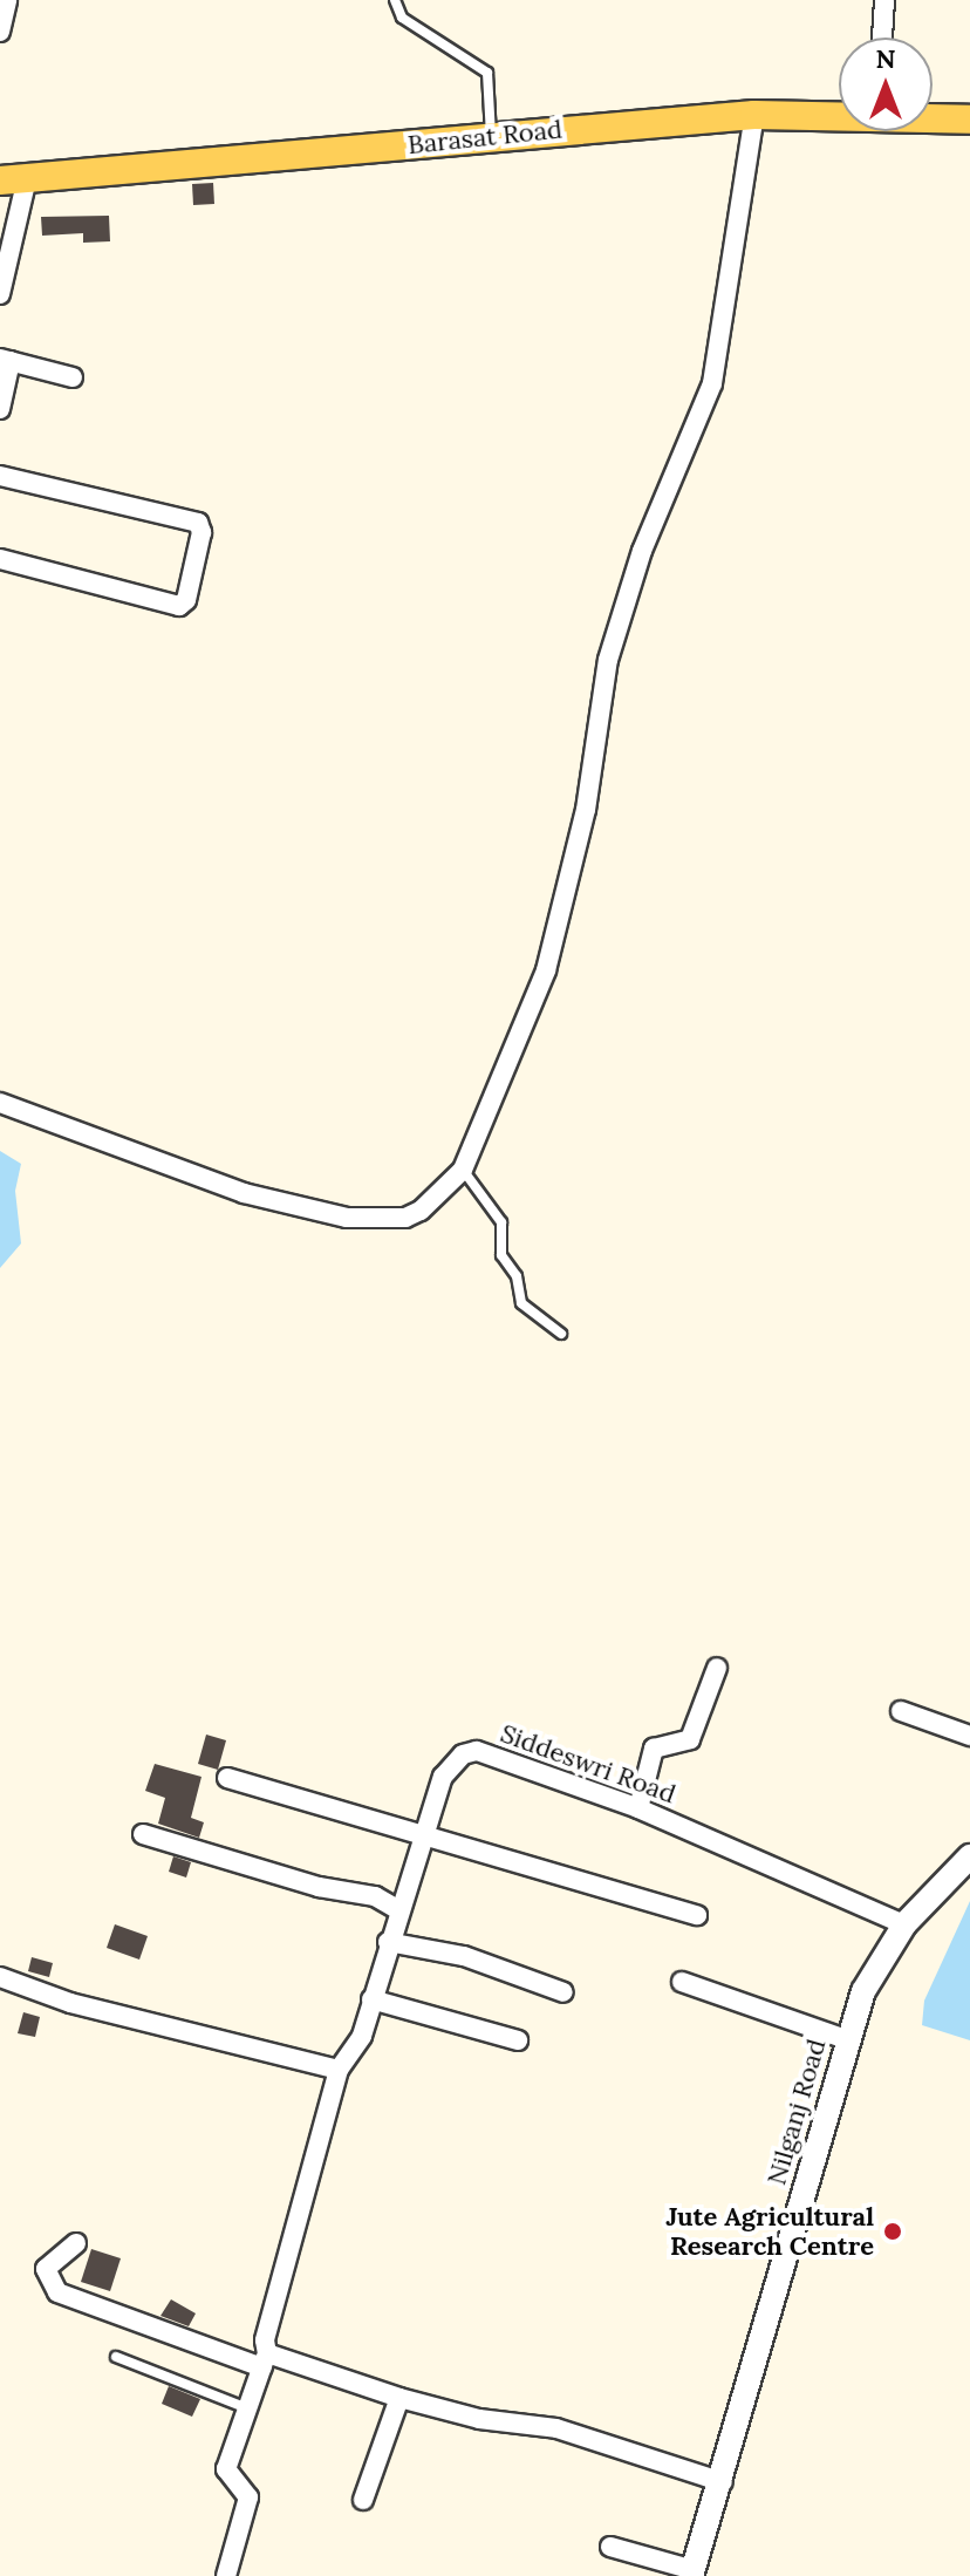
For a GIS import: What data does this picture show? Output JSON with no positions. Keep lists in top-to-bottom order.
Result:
{
  "streets": {
    "main road": ["Barasat Road"],
    "street": ["Siddeswri Road", "Nilganj Road"]
  },
  "crossings": [
    ["Siddeswri Road", "Nilganj Road"]
  ],
  "places": ["Jute Agricultural Research Centre"],
  "north": "top"
}
